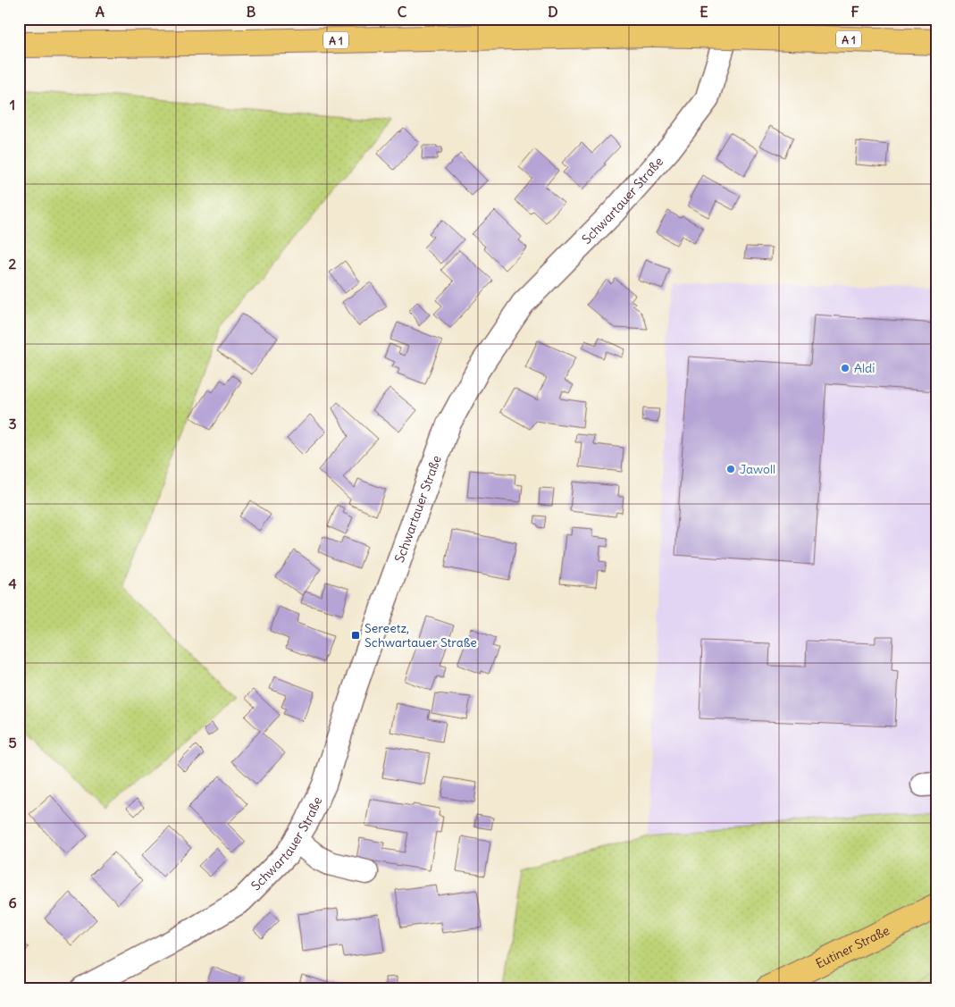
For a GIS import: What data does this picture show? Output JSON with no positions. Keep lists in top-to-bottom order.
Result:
{
  "streets": {
    "main road": ["A 1", "Eutiner Straße"],
    "street": ["Schwartauer Straße"]
  },
  "places": {
    "other": ["Aldi", "Jawoll"],
    "transit": ["Sereetz, Schwartauer Straße"]
  },
  "grid": {
    "columns": [
      "A",
      "B",
      "C",
      "D",
      "E",
      "F"
    ],
    "rows": [
      "1",
      "2",
      "3",
      "4",
      "5",
      "6"
    ]
  }
}
